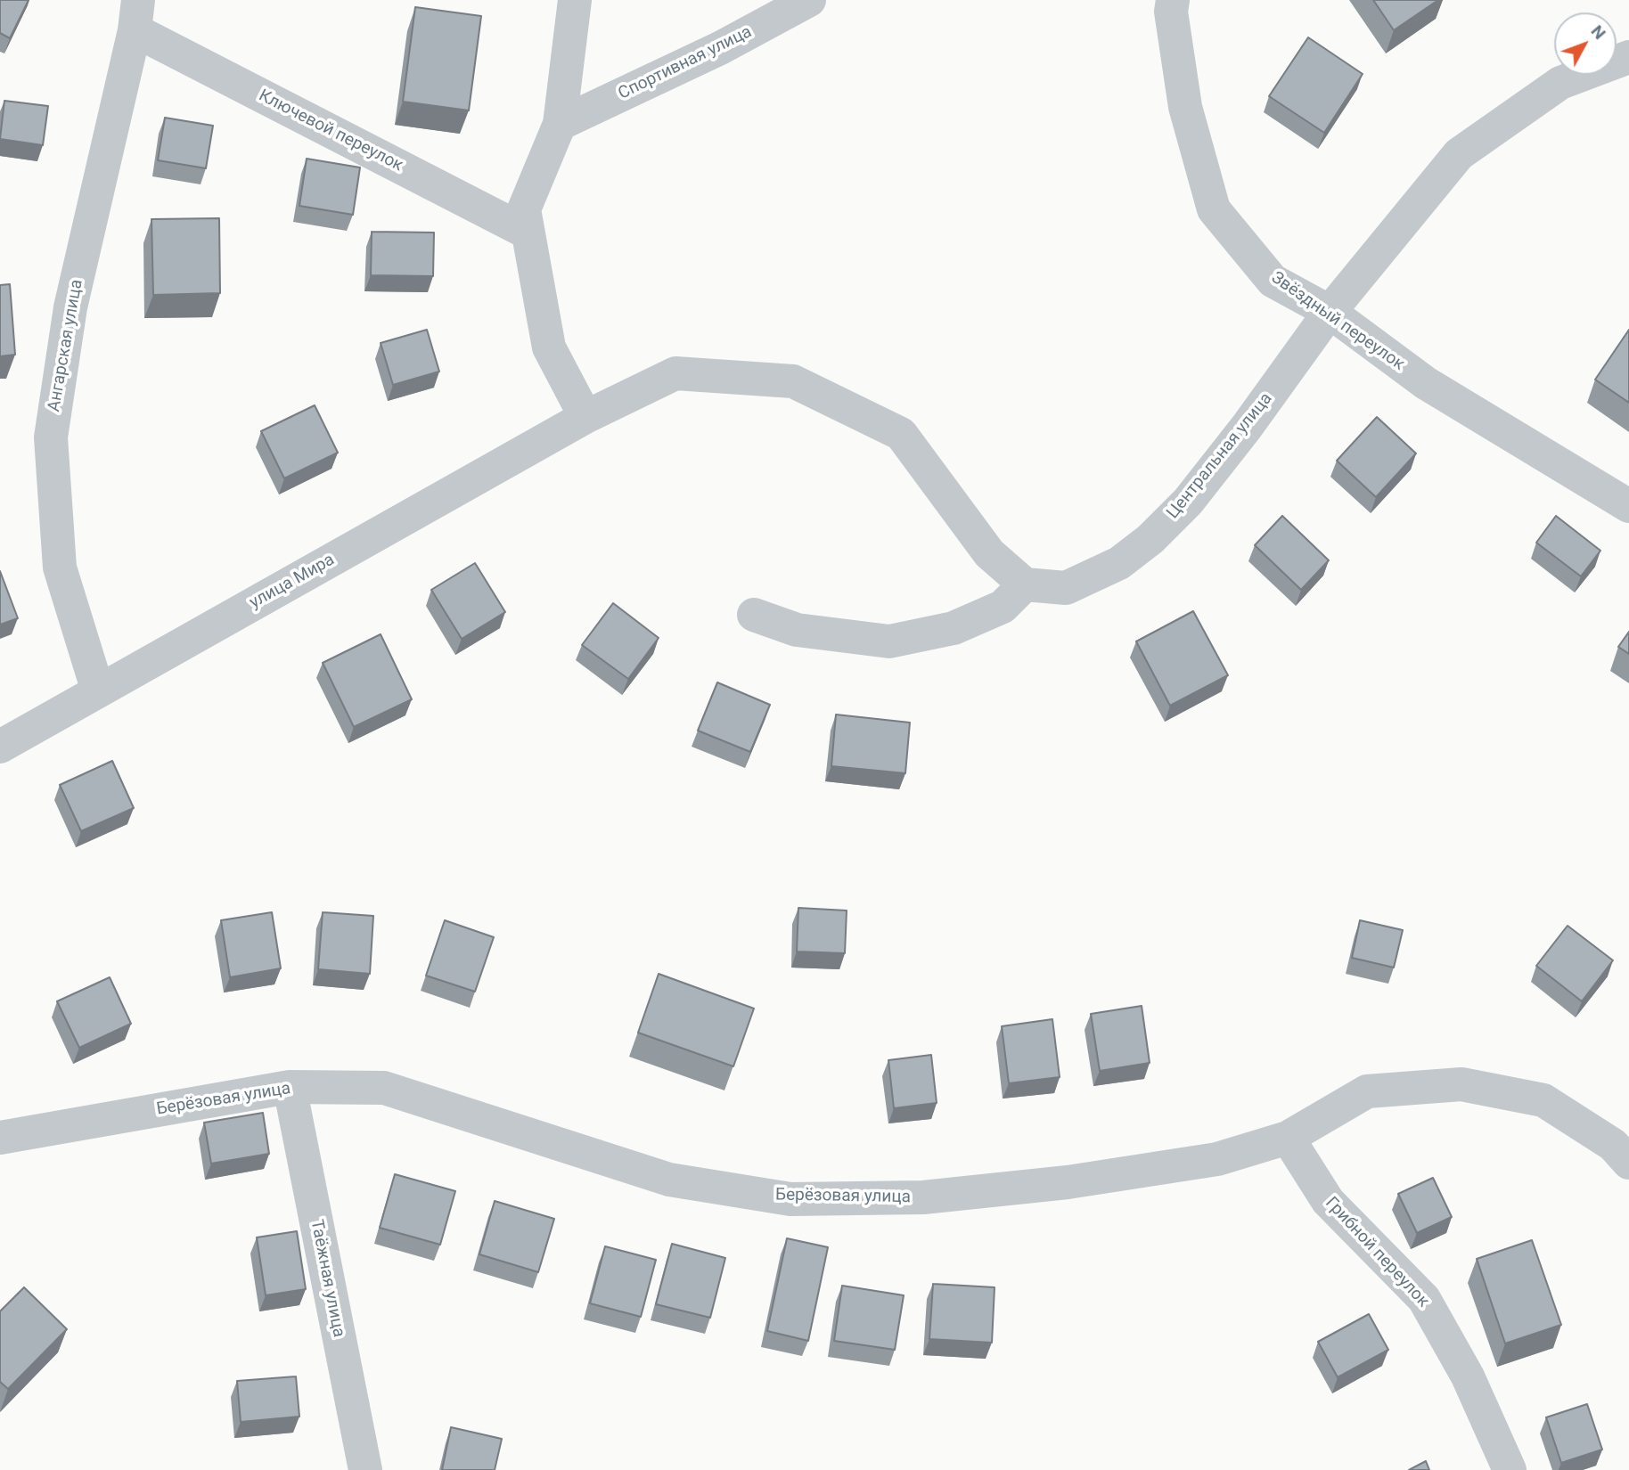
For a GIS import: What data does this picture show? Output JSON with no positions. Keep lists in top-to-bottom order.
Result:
{
  "streets": {
    "street": [
      "Спортивная улица",
      "Ключевой переулок",
      "Звёздный переулок",
      "Ангарская улица",
      "Центральная улица",
      "улица Мира",
      "Берёзовая улица",
      "Грибной переулок",
      "Таёжная улица"
    ]
  },
  "crossings": [
    ["Ключевой переулок", "Ангарская улица"],
    ["Звёздный переулок", "Центральная улица"],
    ["Ангарская улица", "улица Мира"],
    ["Берёзовая улица", "Грибной переулок"],
    ["Берёзовая улица", "Таёжная улица"]
  ],
  "north": "top right"
}
